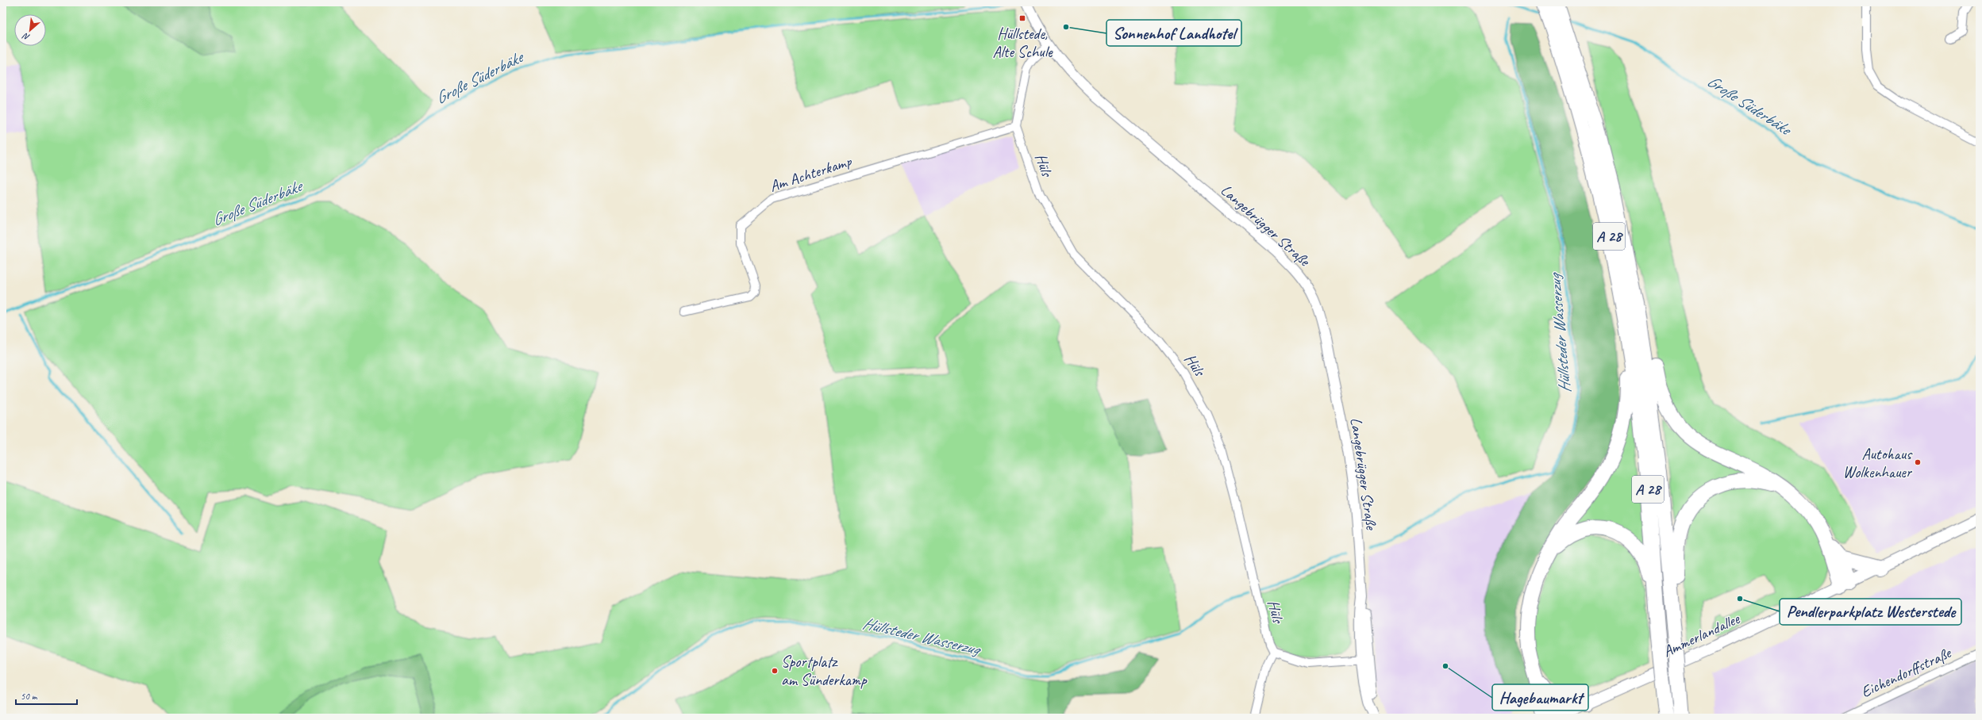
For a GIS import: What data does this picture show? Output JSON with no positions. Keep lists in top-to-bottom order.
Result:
{
  "streets": {
    "highway": ["A 28"],
    "main road": ["Ammerlandallee"],
    "street": [
      "Hüls",
      "Am Achterkamp",
      "Langebrügger Straße",
      "Eichendorffstraße"
    ]
  },
  "crossings": [
    ["Hüls", "Am Achterkamp"],
    ["Hüls", "Langebrügger Straße"]
  ],
  "water": ["Große Süderbäke", "Hüllsteder Wasserzug"],
  "places": {
    "transit": ["Hüllstede, Alte Schule"],
    "other": [
      "Sonnenhof Landhotel",
      "Autohaus Wolkenhauer",
      "Pendlerparkplatz Westerstede",
      "Hagebaumarkt",
      "Sportplatz am Sünderkamp"
    ]
  },
  "scale_bar": "50 m",
  "north": "bottom left"
}
